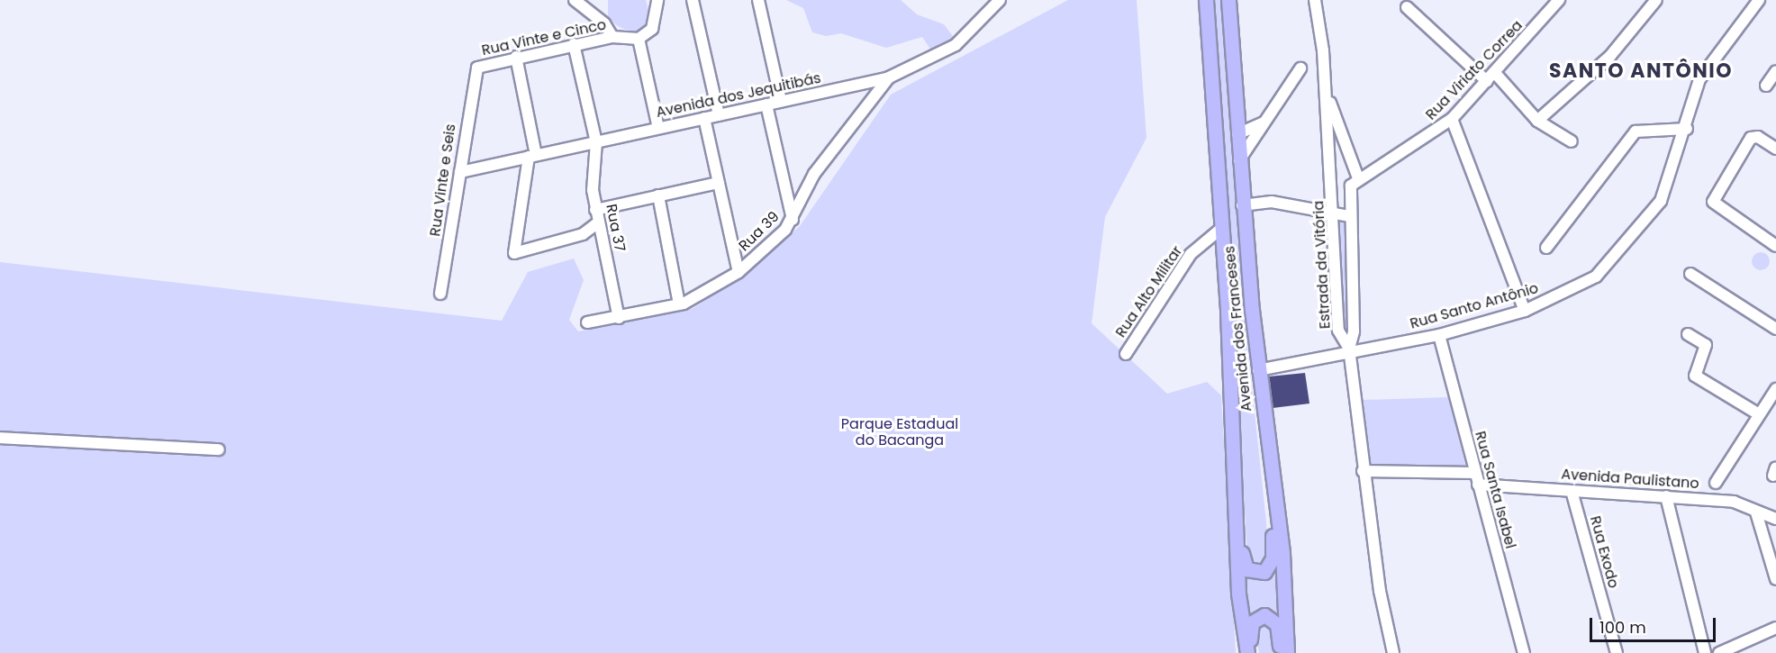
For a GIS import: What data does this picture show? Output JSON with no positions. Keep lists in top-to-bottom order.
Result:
{
  "streets": {
    "main road": ["Avenida dos Franceses"],
    "street": [
      "Rua Vinte e Cinco",
      "Rua Viriato Correa",
      "Avenida dos Jequitibás",
      "Rua Vinte e Seis",
      "Rua 37",
      "Rua 39",
      "Estrada da Vitória",
      "Rua Alto Militar",
      "Rua Santo Antônio",
      "Avenida Paulistano",
      "Rua Santa Isabel",
      "Rua Exodo"
    ]
  },
  "crossings": [
    ["Rua Vinte e Cinco", "Rua Vinte e Seis"],
    ["Rua Vinte e Cinco", "Rua 37"],
    ["Avenida dos Jequitibás", "Rua Vinte e Seis"],
    ["Avenida dos Jequitibás", "Rua 37"],
    ["Avenida dos Jequitibás", "Rua 39"],
    ["Rua 37", "Rua 39"],
    ["Estrada da Vitória", "Rua Santo Antônio"],
    ["Rua Alto Militar", "Avenida dos Franceses"],
    ["Rua Santo Antônio", "Avenida dos Franceses"],
    ["Rua Santo Antônio", "Rua Santa Isabel"],
    ["Avenida Paulistano", "Rua Santa Isabel"],
    ["Avenida Paulistano", "Rua Exodo"]
  ],
  "districts": ["SANTO ANTÔNIO"],
  "parks": ["Parque Estadual do Bacanga"],
  "scale_bar": "100 m"
}
